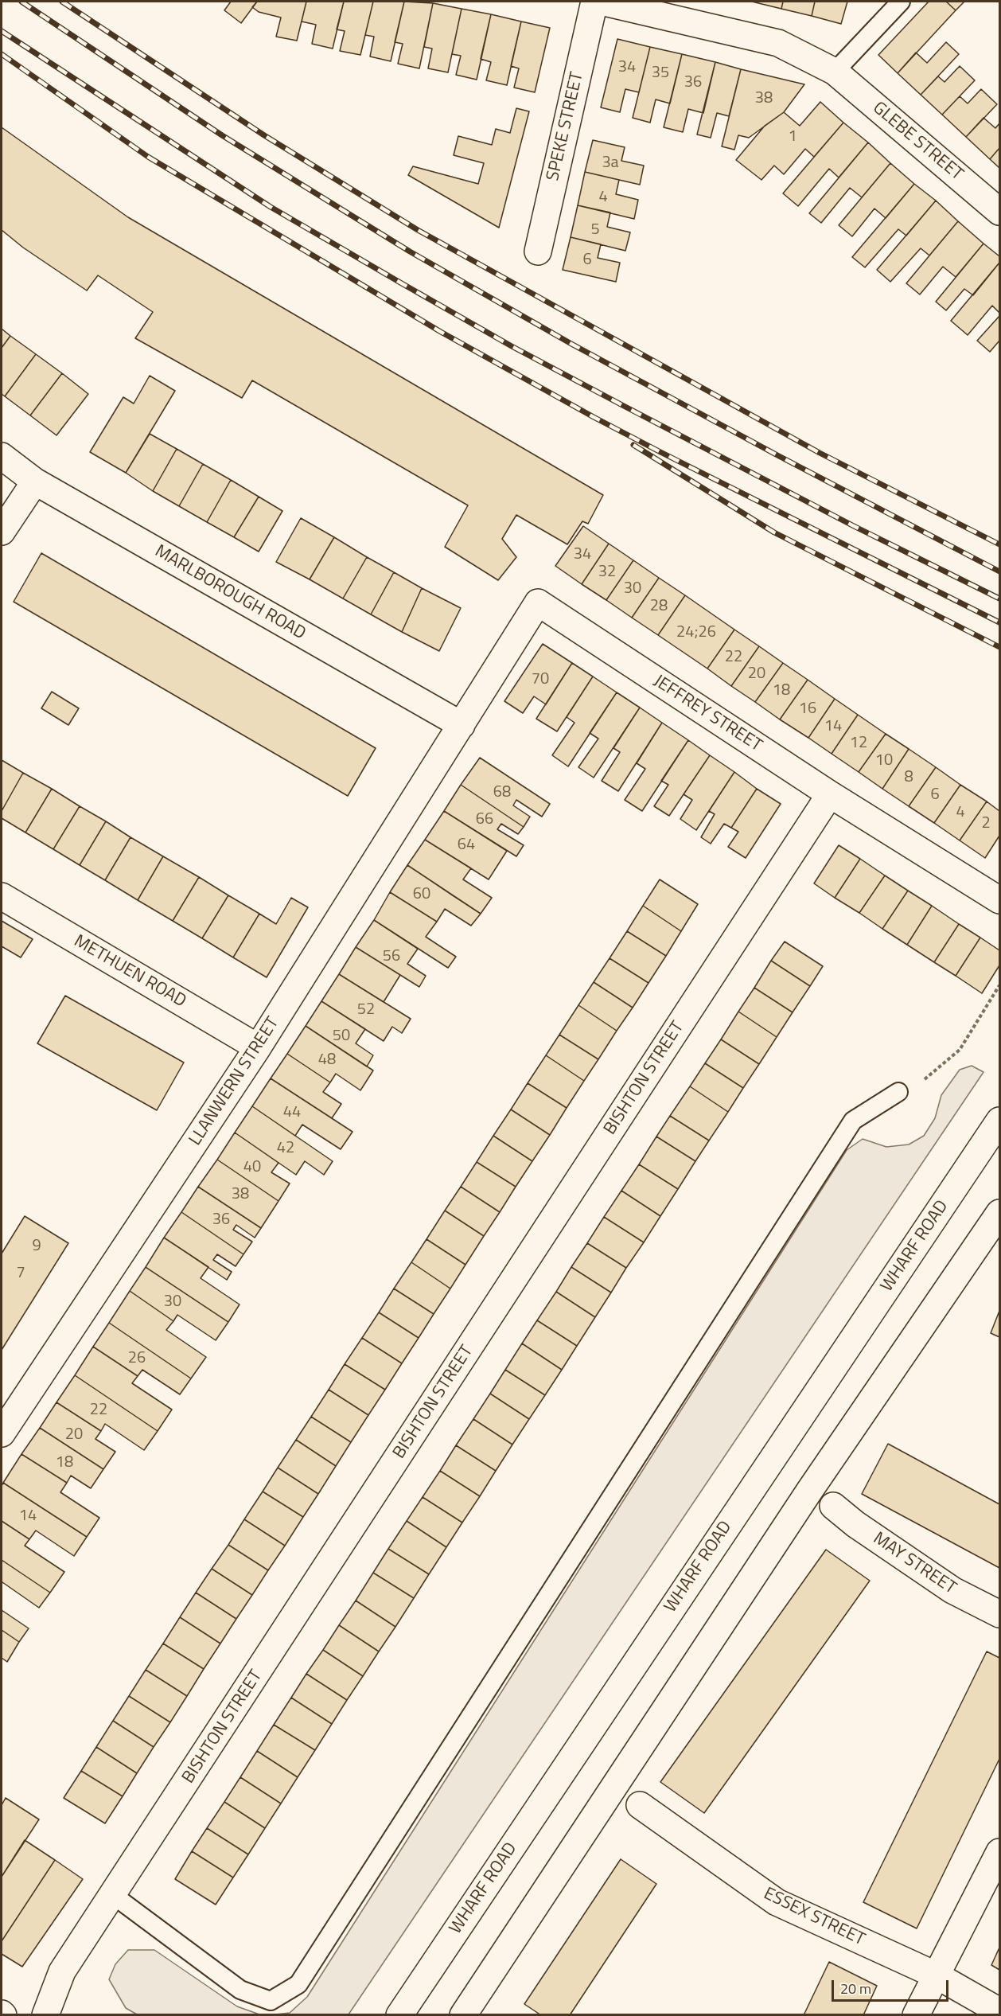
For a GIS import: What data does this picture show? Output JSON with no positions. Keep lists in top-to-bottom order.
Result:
{
  "streets": {
    "street": [
      "SPEKE STREET",
      "GLEBE STREET",
      "MARLBOROUGH ROAD",
      "JEFFREY STREET",
      "METHUEN ROAD",
      "BISHTON STREET",
      "LLANWERN STREET",
      "WHARF ROAD",
      "MAY STREET",
      "ESSEX STREET"
    ]
  },
  "crossings": [
    ["MARLBOROUGH ROAD", "JEFFREY STREET"],
    ["MARLBOROUGH ROAD", "LLANWERN STREET"],
    ["JEFFREY STREET", "BISHTON STREET"],
    ["JEFFREY STREET", "LLANWERN STREET"],
    ["METHUEN ROAD", "LLANWERN STREET"]
  ],
  "house_numbers": [
    "34",
    "35",
    "36",
    "38",
    "1",
    "3a",
    "4",
    "5",
    "6",
    "34",
    "32",
    "30",
    "28",
    "24;26",
    "22",
    "20",
    "70",
    "18",
    "16",
    "14",
    "12",
    "10",
    "8",
    "68",
    "6",
    "4",
    "66",
    "2",
    "64",
    "60",
    "56",
    "52",
    "50",
    "48",
    "44",
    "42",
    "40",
    "38",
    "36",
    "9",
    "7",
    "30",
    "26",
    "22",
    "20",
    "18",
    "14"
  ],
  "scale_bar": "20 m"
}
